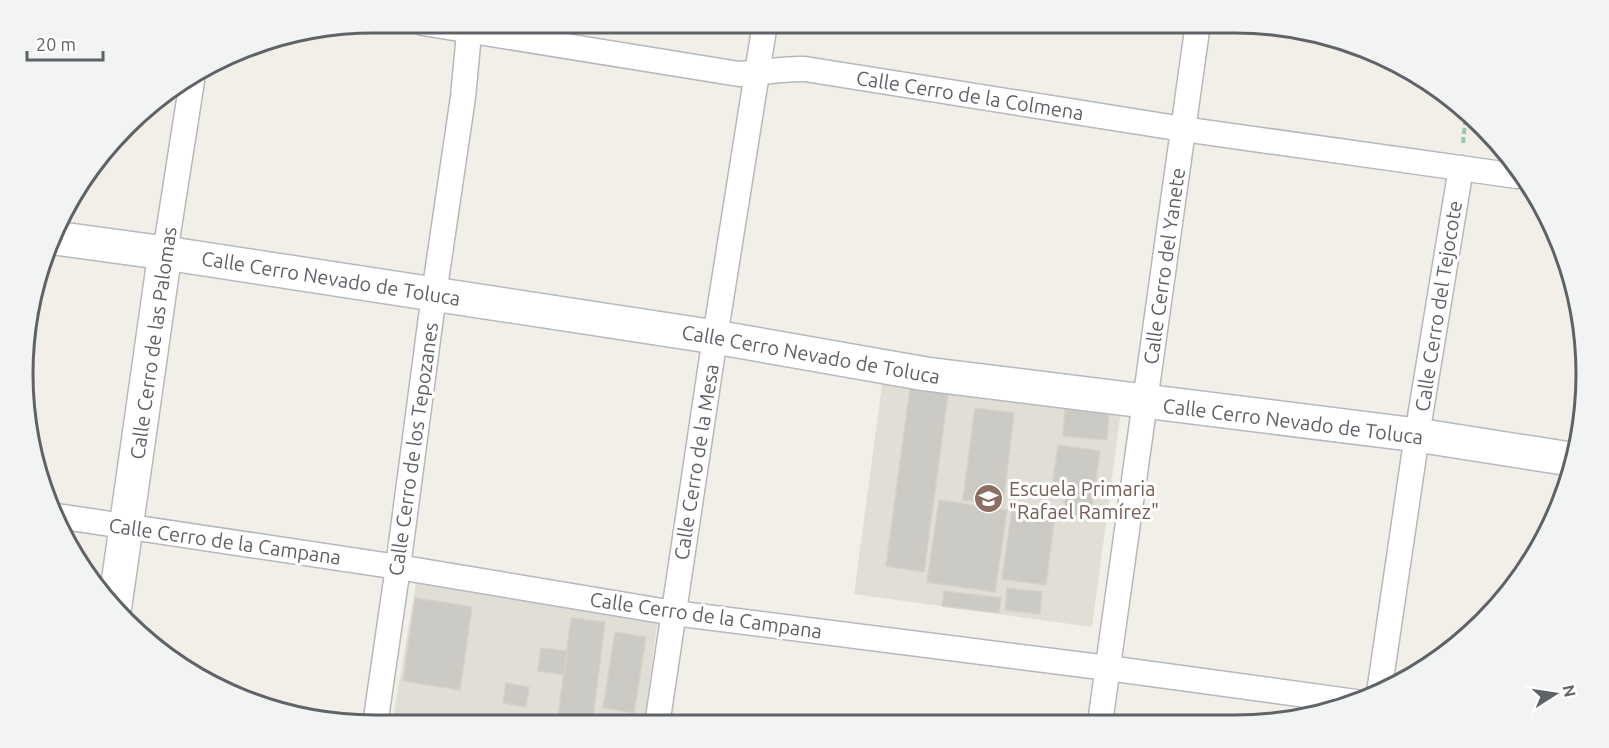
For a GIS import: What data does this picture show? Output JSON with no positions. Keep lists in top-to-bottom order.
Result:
{
  "streets": {
    "street": [
      "Calle Cerro de la Colmena",
      "Calle Cerro del Yanete",
      "Calle Cerro Nevado de Toluca",
      "Calle Cerro del Tejocote",
      "Calle Cerro de las Palomas",
      "Calle Cerro de los Tepozanes",
      "Calle Cerro de la Mesa",
      "Calle Cerro de la Campana"
    ]
  },
  "crossings": [
    ["Calle Cerro de la Colmena", "Calle Cerro del Yanete"],
    ["Calle Cerro de la Colmena", "Calle Cerro del Tejocote"],
    ["Calle Cerro de la Colmena", "Calle Cerro de la Mesa"],
    ["Calle Cerro del Yanete", "Calle Cerro Nevado de Toluca"],
    ["Calle Cerro del Yanete", "Calle Cerro de la Campana"],
    ["Calle Cerro Nevado de Toluca", "Calle Cerro del Tejocote"],
    ["Calle Cerro Nevado de Toluca", "Calle Cerro de las Palomas"],
    ["Calle Cerro Nevado de Toluca", "Calle Cerro de los Tepozanes"],
    ["Calle Cerro Nevado de Toluca", "Calle Cerro de la Mesa"],
    ["Calle Cerro de las Palomas", "Calle Cerro de la Campana"],
    ["Calle Cerro de los Tepozanes", "Calle Cerro de la Campana"],
    ["Calle Cerro de la Mesa", "Calle Cerro de la Campana"]
  ],
  "places": {
    "school or university": ["Escuela Primaria \"Rafael Ramírez\""]
  },
  "scale_bar": "20 m",
  "north": "right"
}
